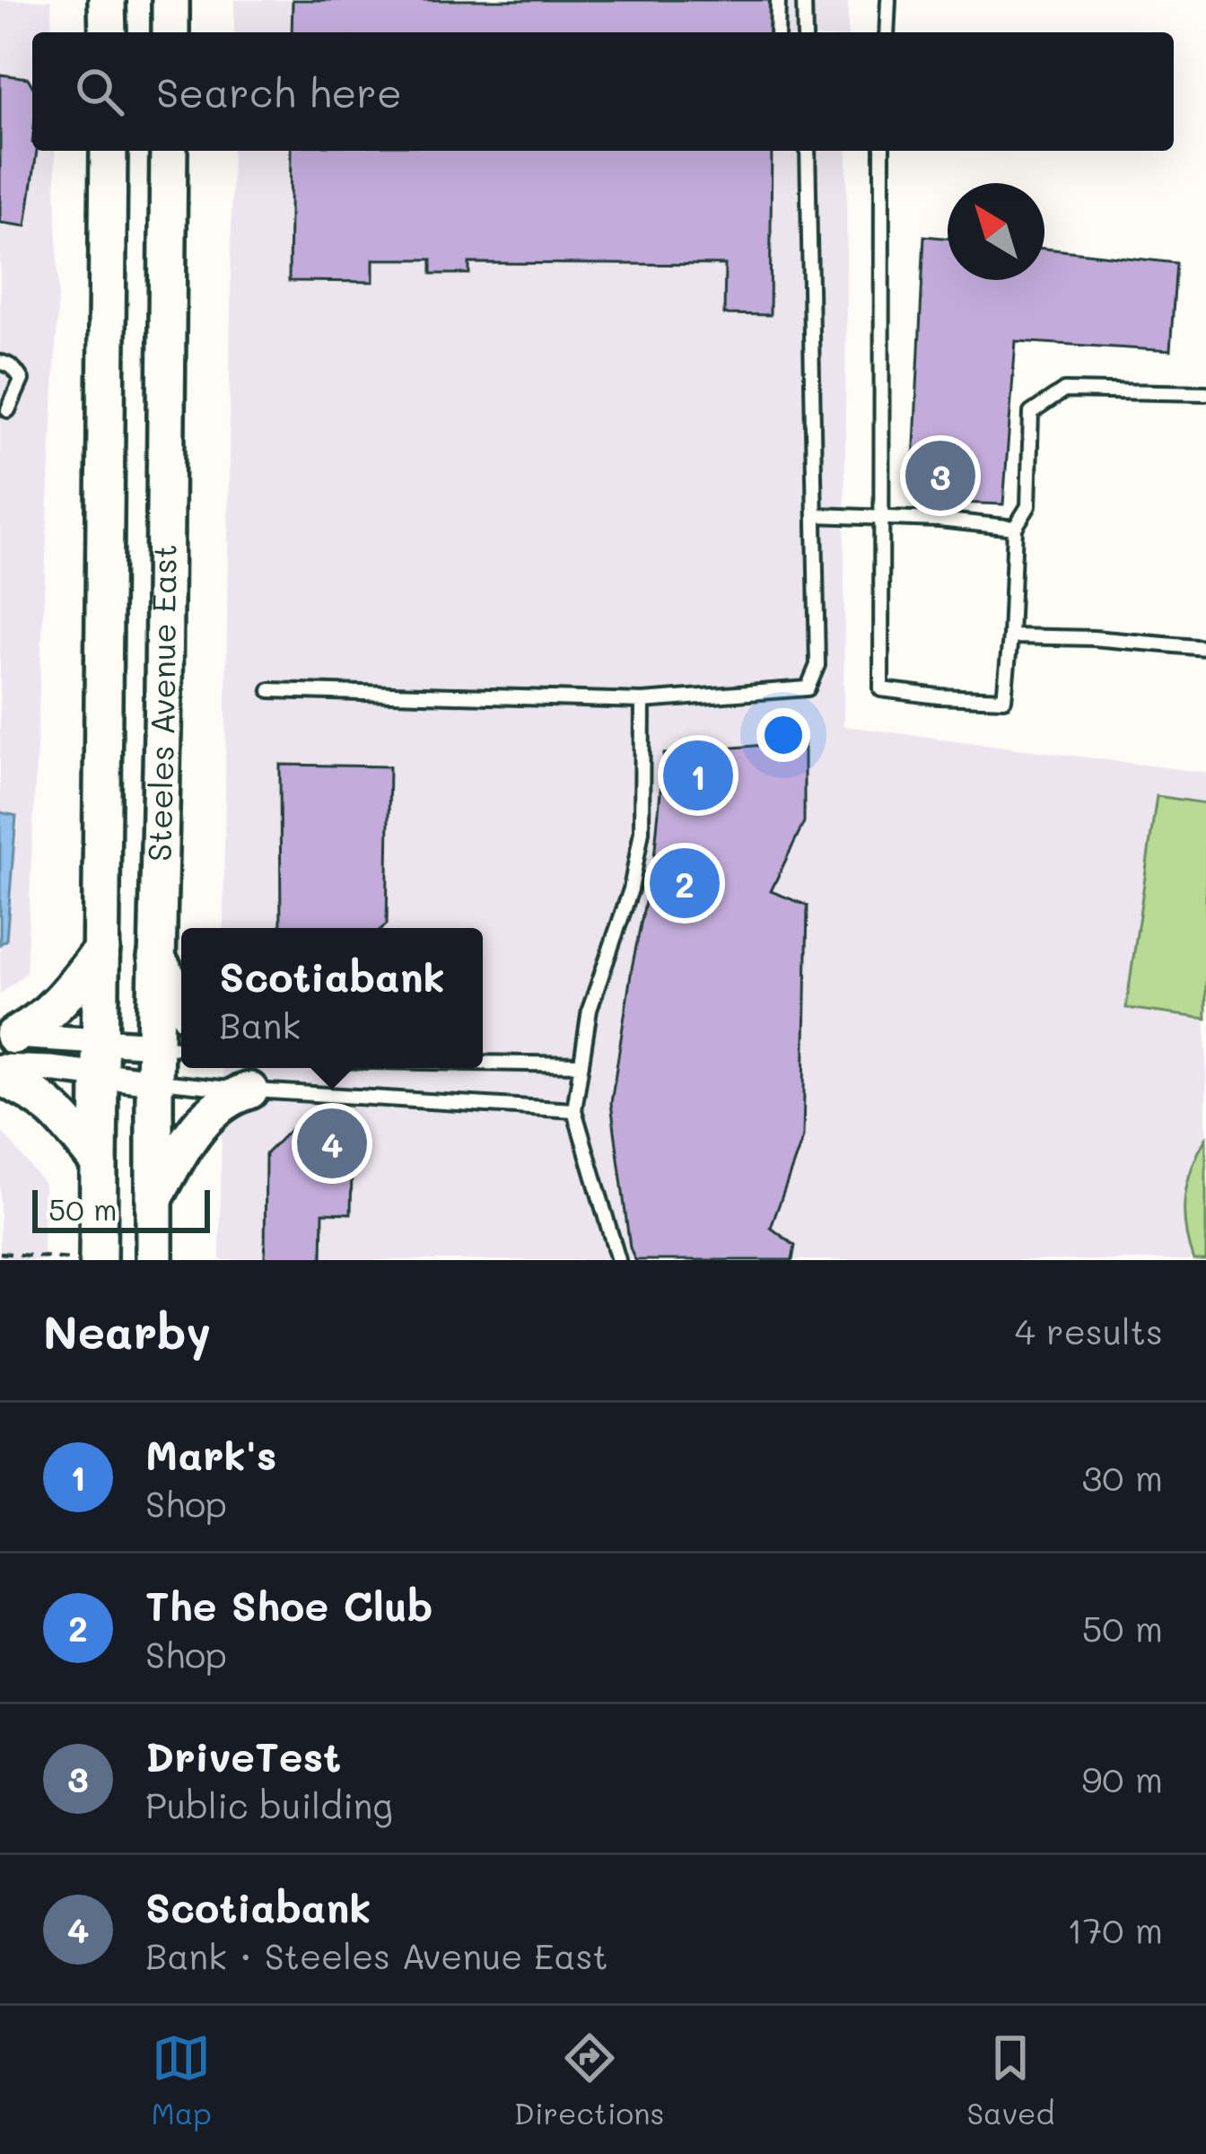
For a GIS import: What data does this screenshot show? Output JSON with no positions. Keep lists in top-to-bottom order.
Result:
{
  "streets": {
    "main road": ["Steeles Avenue East"]
  },
  "scale_bar": "50 m",
  "north": "top left",
  "page": {
    "search": "Search here",
    "pins": [
      "3",
      "1",
      "2",
      "4"
    ],
    "popup": ["Scotiabank", "Bank"],
    "scale": "50 m",
    "heading": ["Nearby", "4 results"],
    "list": [
      {
        "mark": "1",
        "name": "Mark's",
        "note": "Shop",
        "value": "30 m"
      },
      {
        "mark": "2",
        "name": "The Shoe Club",
        "note": "Shop",
        "value": "50 m"
      },
      {
        "mark": "3",
        "name": "DriveTest",
        "note": "Public building",
        "value": "90 m"
      },
      {
        "mark": "4",
        "name": "Scotiabank",
        "note": "Bank · Steeles Avenue East",
        "value": "170 m"
      }
    ],
    "nav": ["Map", "Directions", "Saved"]
  }
}
